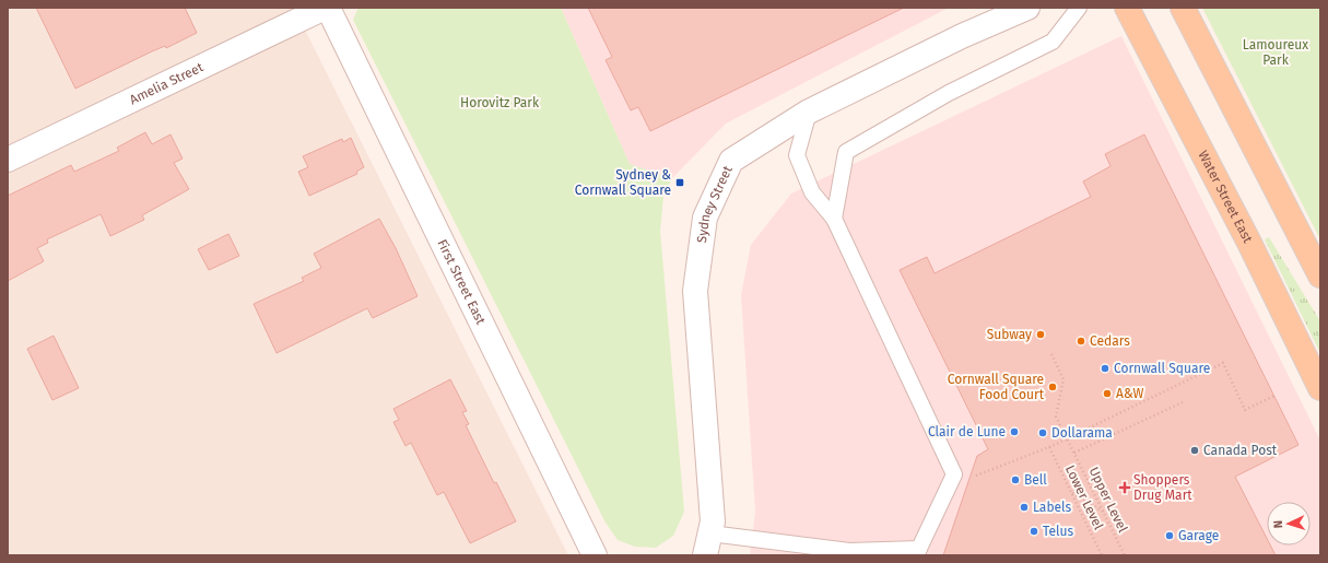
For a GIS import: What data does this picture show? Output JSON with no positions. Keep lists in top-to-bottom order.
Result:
{
  "streets": {
    "main road": ["Water Street East"],
    "street": ["Amelia Street", "Sydney Street", "First Street East"],
    "path": ["Lower Level", "Upper Level"]
  },
  "parks": ["Lamoureux Park", "Horovitz Park"],
  "places": {
    "transit": ["Sydney & Cornwall Square"],
    "other": [
      "Subway",
      "Cedars",
      "Cornwall Square",
      "Cornwall Square Food Court",
      "A&W",
      "Clair de Lune",
      "Dollarama",
      "Canada Post",
      "Bell",
      "Labels",
      "Telus",
      "Garage"
    ],
    "health": ["Shoppers Drug Mart"]
  },
  "north": "left"
}
